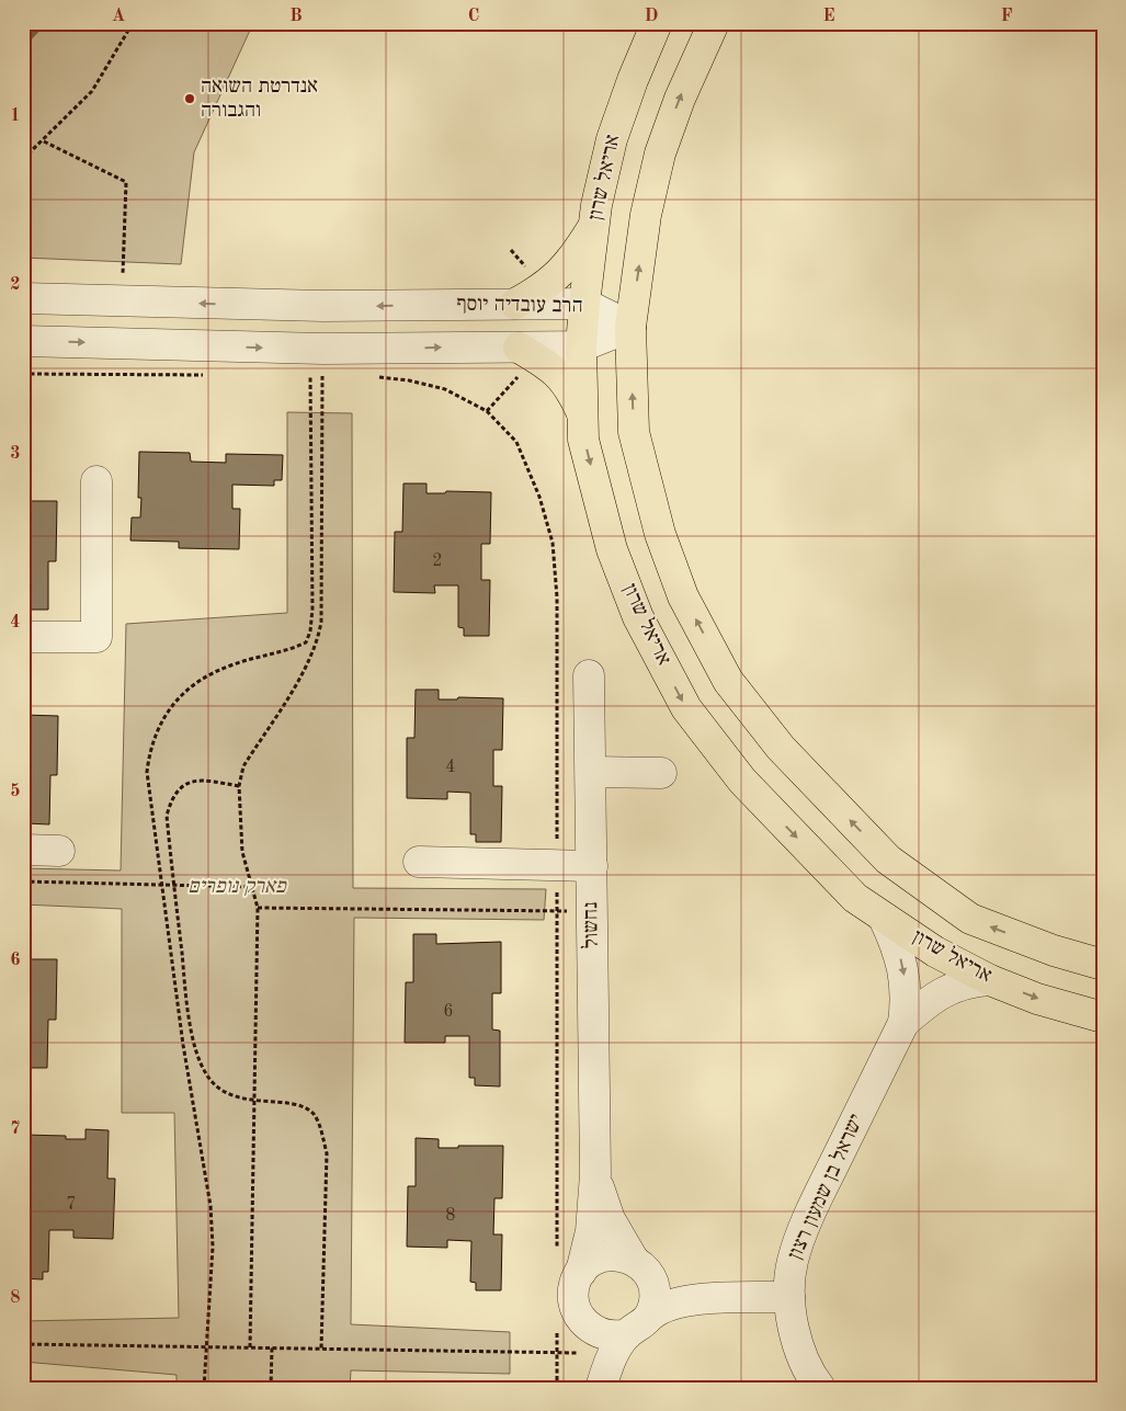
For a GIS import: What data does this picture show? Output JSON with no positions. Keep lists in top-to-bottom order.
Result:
{
  "streets": {
    "main road": ["אריאל שרון"],
    "street": ["הרב עובדיה יוסף", "נחשול", "ישראל בן שמעון רצון"]
  },
  "crossings": [
    ["אריאל שרון", "הרב עובדיה יוסף"],
    ["אריאל שרון", "ישראל בן שמעון רצון"]
  ],
  "parks": ["פארק נופרים"],
  "places": ["אנדרטת השואה והגבורה"],
  "house_numbers": [
    "2",
    "4",
    "6",
    "7",
    "8"
  ],
  "grid": {
    "columns": [
      "A",
      "B",
      "C",
      "D",
      "E",
      "F"
    ],
    "rows": [
      "1",
      "2",
      "3",
      "4",
      "5",
      "6",
      "7",
      "8"
    ]
  }
}
